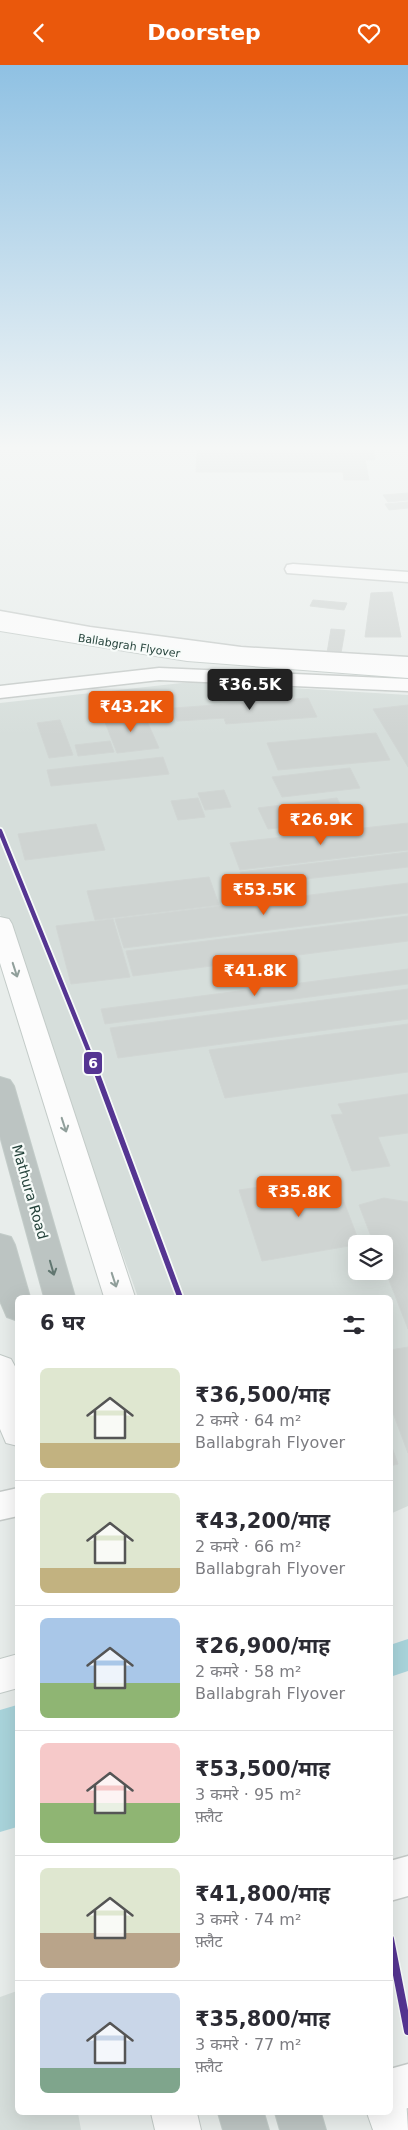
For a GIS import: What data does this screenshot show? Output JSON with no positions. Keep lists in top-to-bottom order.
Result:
{
  "streets": {
    "highway": ["Mathura Road"],
    "main road": ["Ballabgrah Flyover"]
  },
  "one_way": ["Mathura Road"],
  "lines": ["metro line 6"],
  "page": {
    "header": "Doorstep",
    "price": [
      "₹36.5K",
      "₹43.2K",
      "₹26.9K",
      "₹53.5K",
      "₹41.8K",
      "₹35.8K"
    ],
    "heading": "6 घर",
    "list": [
      {
        "name": "₹36,500/माह",
        "note": "2 कमरे · 64 m² · Ballabgrah Flyover"
      },
      {
        "name": "₹43,200/माह",
        "note": "2 कमरे · 66 m² · Ballabgrah Flyover"
      },
      {
        "name": "₹26,900/माह",
        "note": "2 कमरे · 58 m² · Ballabgrah Flyover"
      },
      {
        "name": "₹53,500/माह",
        "note": "3 कमरे · 95 m² · फ़्लैट"
      },
      {
        "name": "₹41,800/माह",
        "note": "3 कमरे · 74 m² · फ़्लैट"
      },
      {
        "name": "₹35,800/माह",
        "note": "3 कमरे · 77 m² · फ़्लैट"
      }
    ]
  }
}
